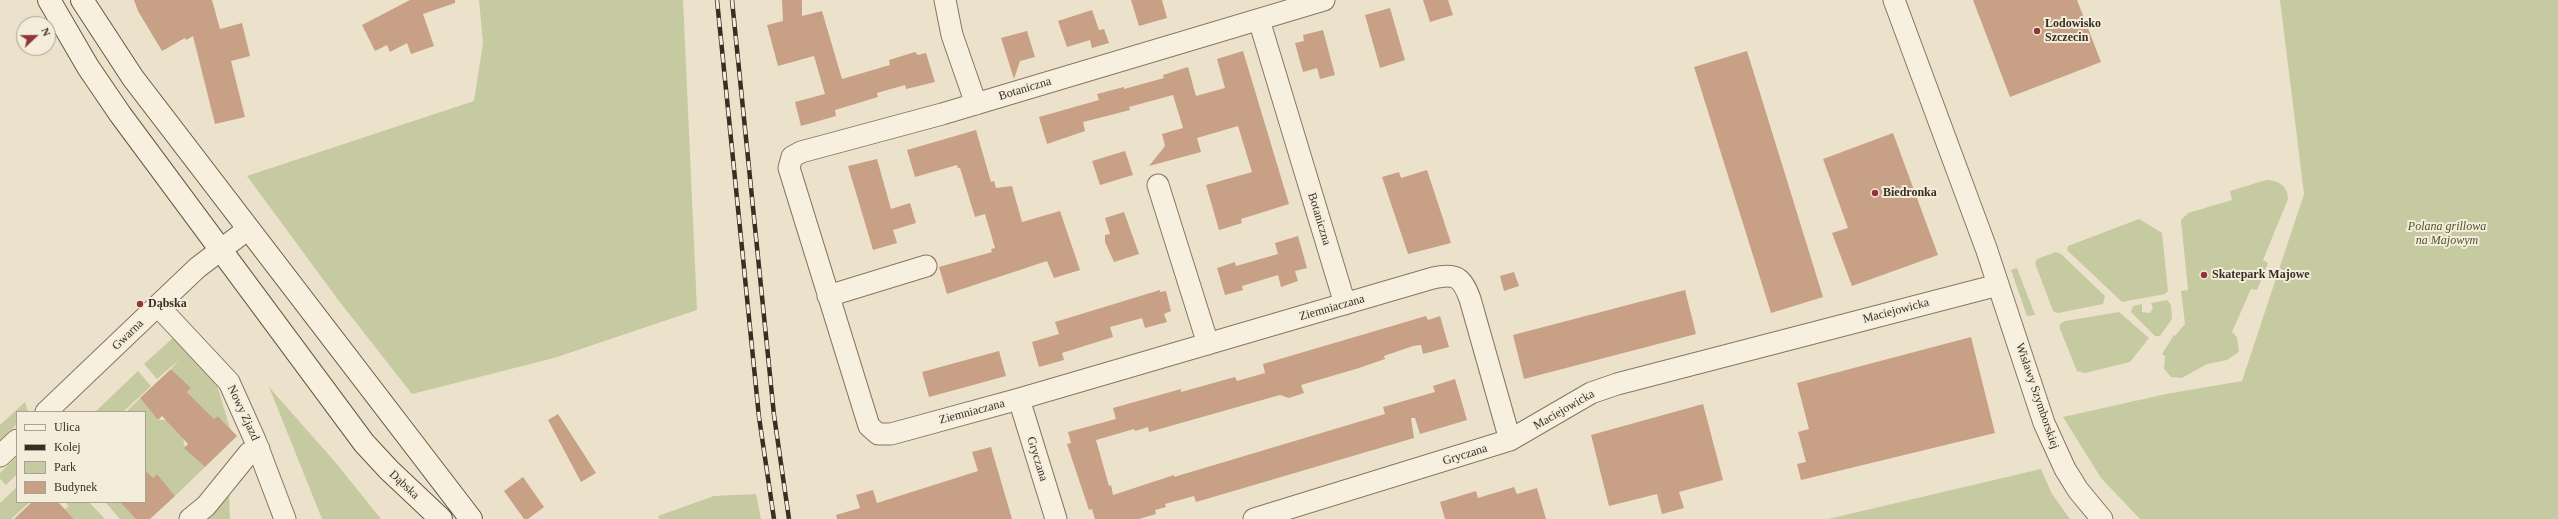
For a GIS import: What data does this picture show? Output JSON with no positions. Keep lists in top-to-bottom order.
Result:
{
  "streets": {
    "street": [
      "Botaniczna",
      "Ziemniaczana",
      "Maciejowicka",
      "Gwarna",
      "Wisławy Szymborskiej",
      "Nowy Zjazd",
      "Gryczana",
      "Dąbska"
    ]
  },
  "crossings": [
    ["Botaniczna", "Ziemniaczana"],
    ["Ziemniaczana", "Maciejowicka"],
    ["Ziemniaczana", "Gryczana"],
    ["Maciejowicka", "Wisławy Szymborskiej"],
    ["Maciejowicka", "Gryczana"],
    ["Gwarna", "Nowy Zjazd"],
    ["Gwarna", "Dąbska"]
  ],
  "parks": ["Polana grillowa na Majowym"],
  "places": [
    "Lodowisko Szczecin",
    "Biedronka",
    "Skatepark Majowe",
    "Dąbska"
  ],
  "legend": [
    "Ulica",
    "Kolej",
    "Park",
    "Budynek"
  ],
  "north": "right"
}
